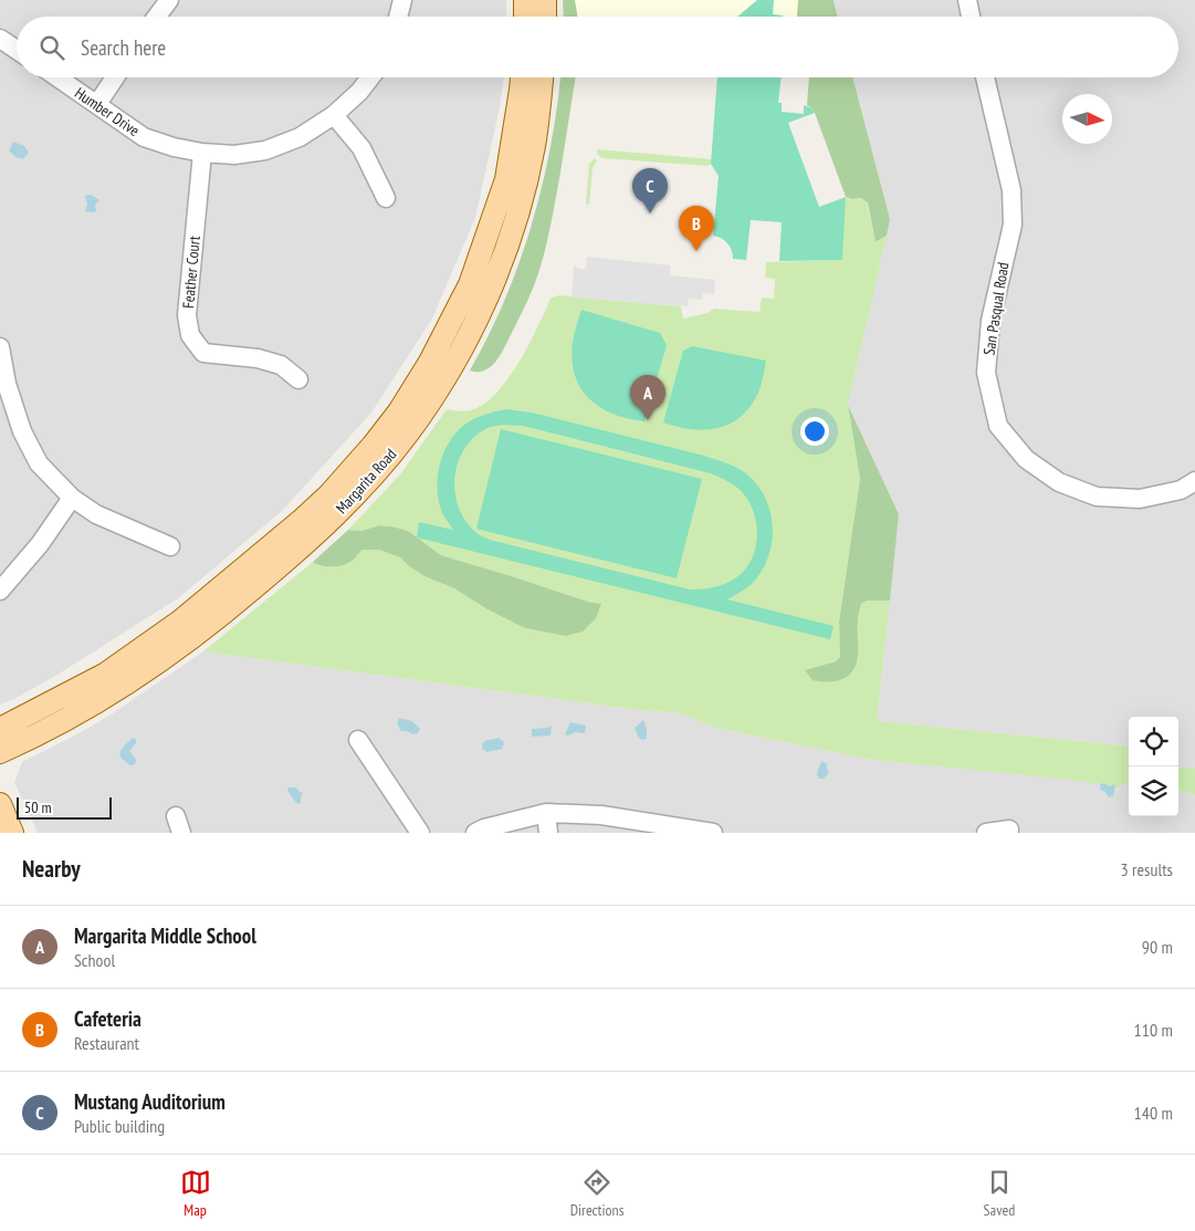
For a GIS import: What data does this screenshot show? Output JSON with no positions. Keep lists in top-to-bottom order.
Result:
{
  "streets": {
    "main road": ["Margarita Road"],
    "street": ["Humber Drive", "Feather Court", "San Pasqual Road"]
  },
  "crossings": [
    ["Humber Drive", "Feather Court"]
  ],
  "scale_bar": "50 m",
  "north": "right",
  "page": {
    "search": "Search here",
    "pins": ["C", "B", "A"],
    "scale": "50 m",
    "heading": ["Nearby", "3 results"],
    "list": [
      {
        "mark": "A",
        "name": "Margarita Middle School",
        "note": "School",
        "value": "90 m"
      },
      {
        "mark": "B",
        "name": "Cafeteria",
        "note": "Restaurant",
        "value": "110 m"
      },
      {
        "mark": "C",
        "name": "Mustang Auditorium",
        "note": "Public building",
        "value": "140 m"
      }
    ],
    "nav": ["Map", "Directions", "Saved"]
  }
}
